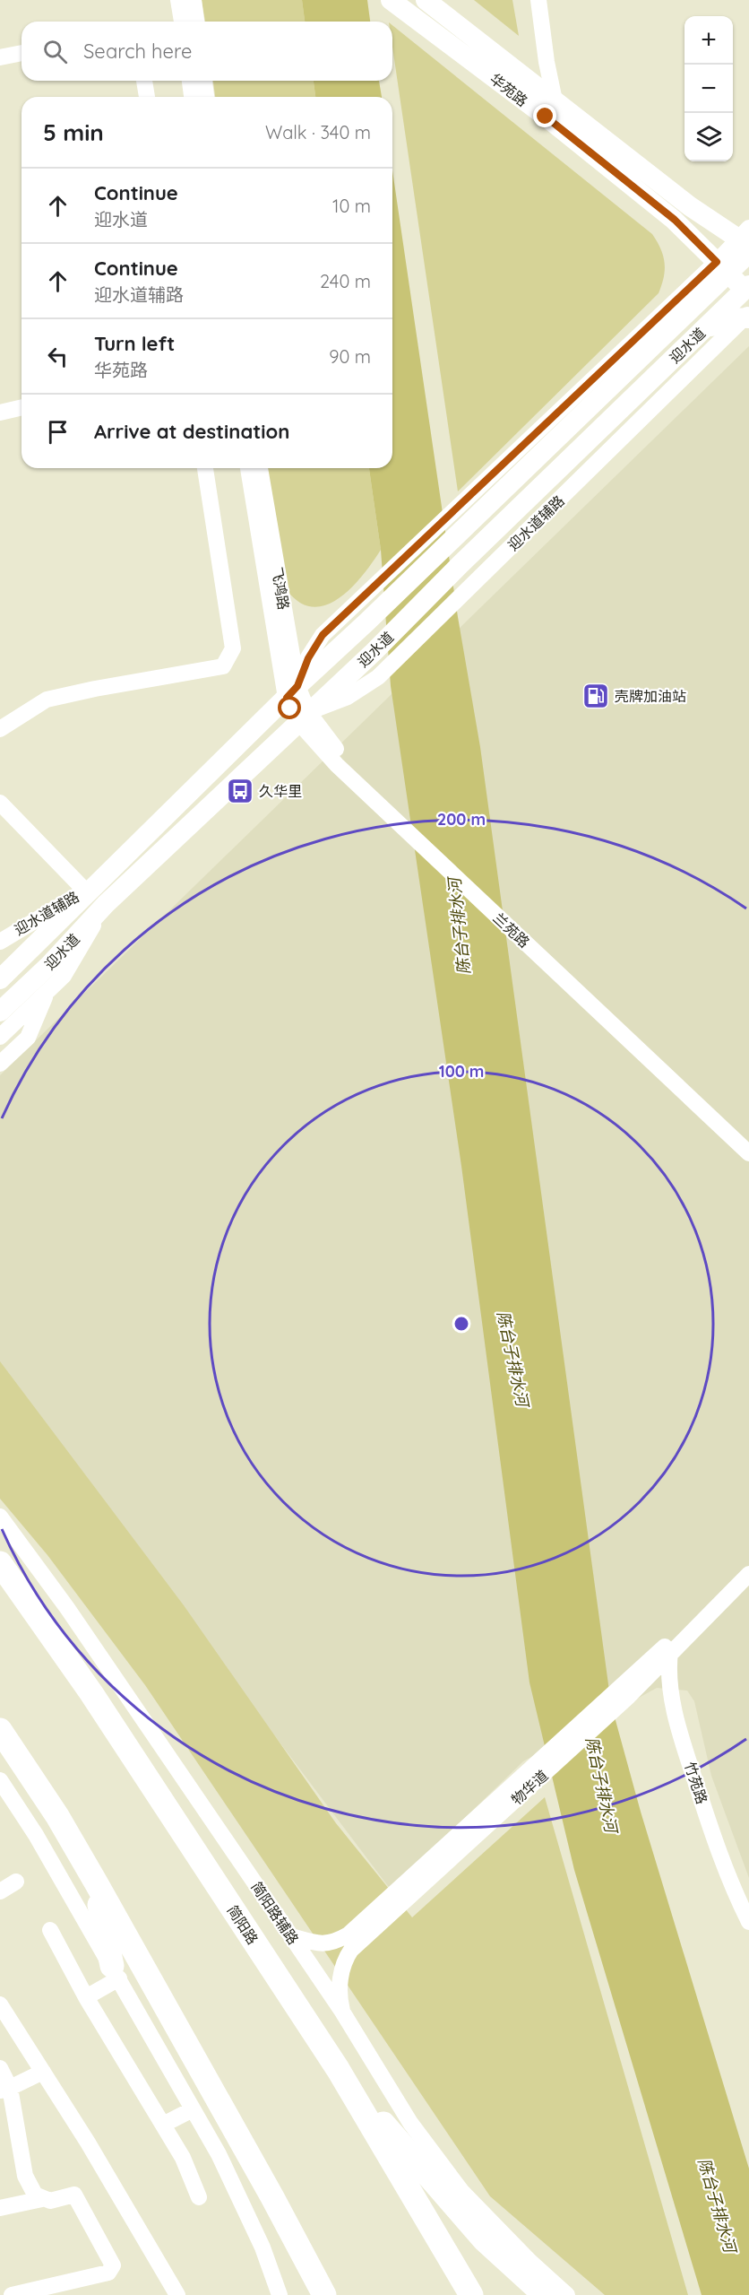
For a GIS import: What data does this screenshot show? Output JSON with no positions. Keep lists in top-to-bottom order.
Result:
{
  "streets": {
    "highway": ["简阳路"],
    "main road": ["华苑路", "迎水道"],
    "street": [
      "迎水道辅路",
      "飞鸿路",
      "兰苑路",
      "竹苑路",
      "物华道",
      "简阳路辅路"
    ]
  },
  "crossings": [
    ["华苑路", "迎水道"],
    ["迎水道", "迎水道辅路"],
    ["迎水道", "飞鸿路"],
    ["迎水道", "兰苑路"],
    ["迎水道辅路", "飞鸿路"],
    ["迎水道辅路", "兰苑路"],
    ["飞鸿路", "兰苑路"],
    ["竹苑路", "物华道"],
    ["物华道", "简阳路辅路"]
  ],
  "water": ["陈台子排水河"],
  "places": {
    "fuel station": ["壳牌加油站"],
    "bus stop": ["久华里"]
  },
  "page": {
    "map_buttons": ["+", "−"],
    "search": "Search here",
    "heading": ["5 min", "Walk · 340 m"],
    "list": [
      ["Continue", "迎水道", "10 m"],
      ["Continue", "迎水道辅路", "240 m"],
      ["Turn left", "华苑路", "90 m"],
      "Arrive at destination"
    ]
  },
  "rings": ["200 m", "100 m"]
}
